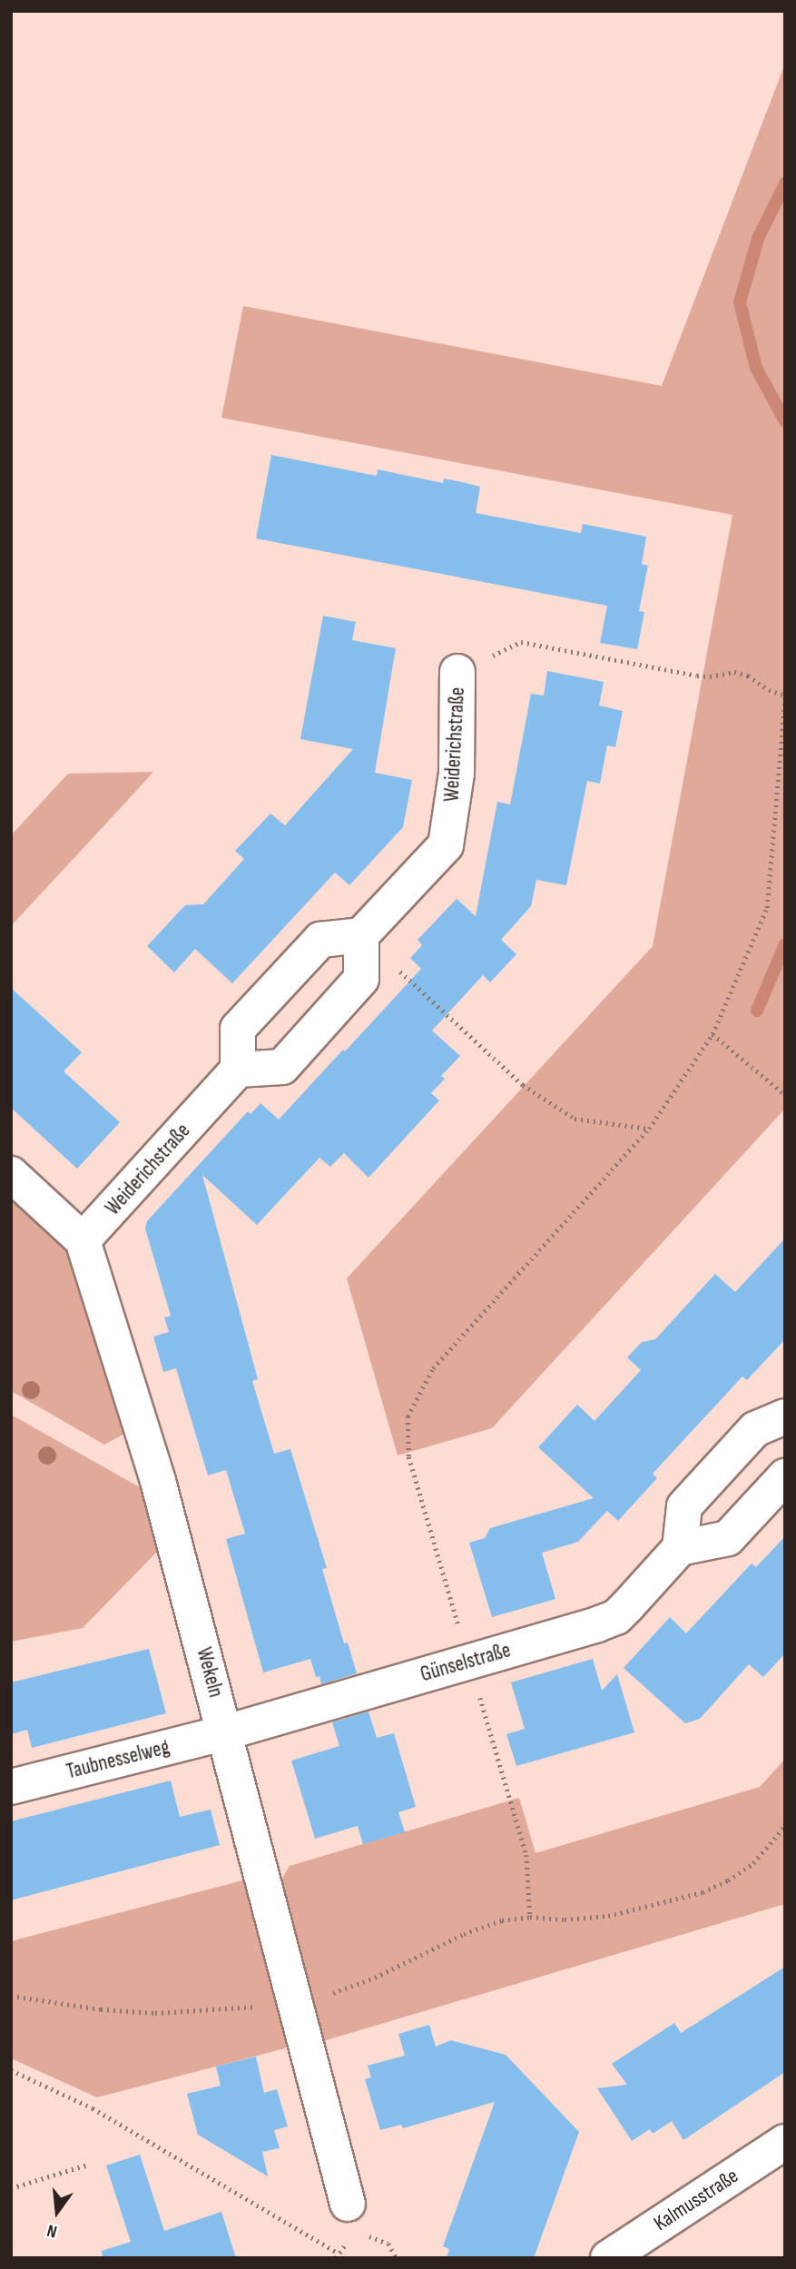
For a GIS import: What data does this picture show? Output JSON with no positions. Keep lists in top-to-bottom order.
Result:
{
  "streets": {
    "street": [
      "Weiderichstraße",
      "Günselstraße",
      "Wekeln",
      "Taubnesselweg",
      "Kalmusstraße"
    ]
  },
  "crossings": [
    ["Weiderichstraße", "Wekeln"],
    ["Günselstraße", "Wekeln"],
    ["Günselstraße", "Taubnesselweg"],
    ["Wekeln", "Taubnesselweg"]
  ],
  "north": "bottom"
}
